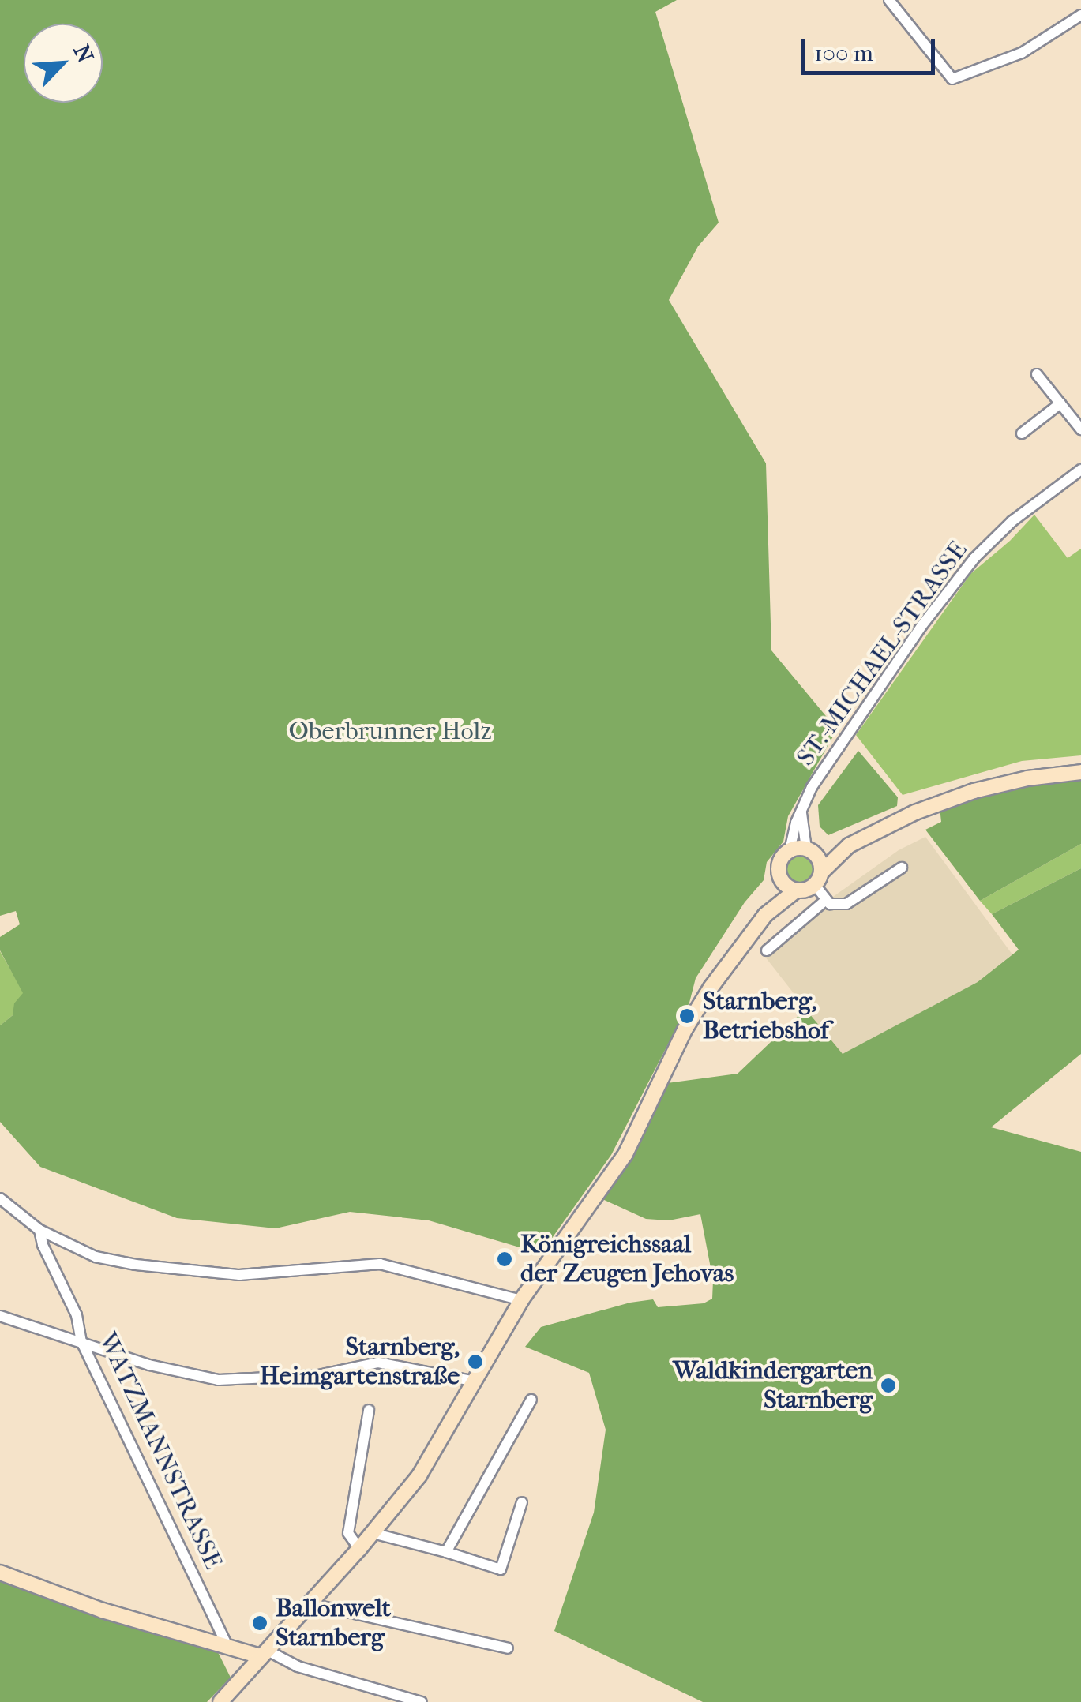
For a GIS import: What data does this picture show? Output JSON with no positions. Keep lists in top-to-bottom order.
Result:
{
  "streets": {
    "street": ["ST.-MICHAEL-STRASSE", "WATZMANNSTRASSE"]
  },
  "parks": ["Oberbrunner Holz"],
  "places": [
    "Starnberg, Betriebshof",
    "Königreichssaal der Zeugen Jehovas",
    "Starnberg, Heimgartenstraße",
    "Waldkindergarten Starnberg",
    "Ballonwelt Starnberg"
  ],
  "scale_bar": "100 m",
  "north": "top right"
}
